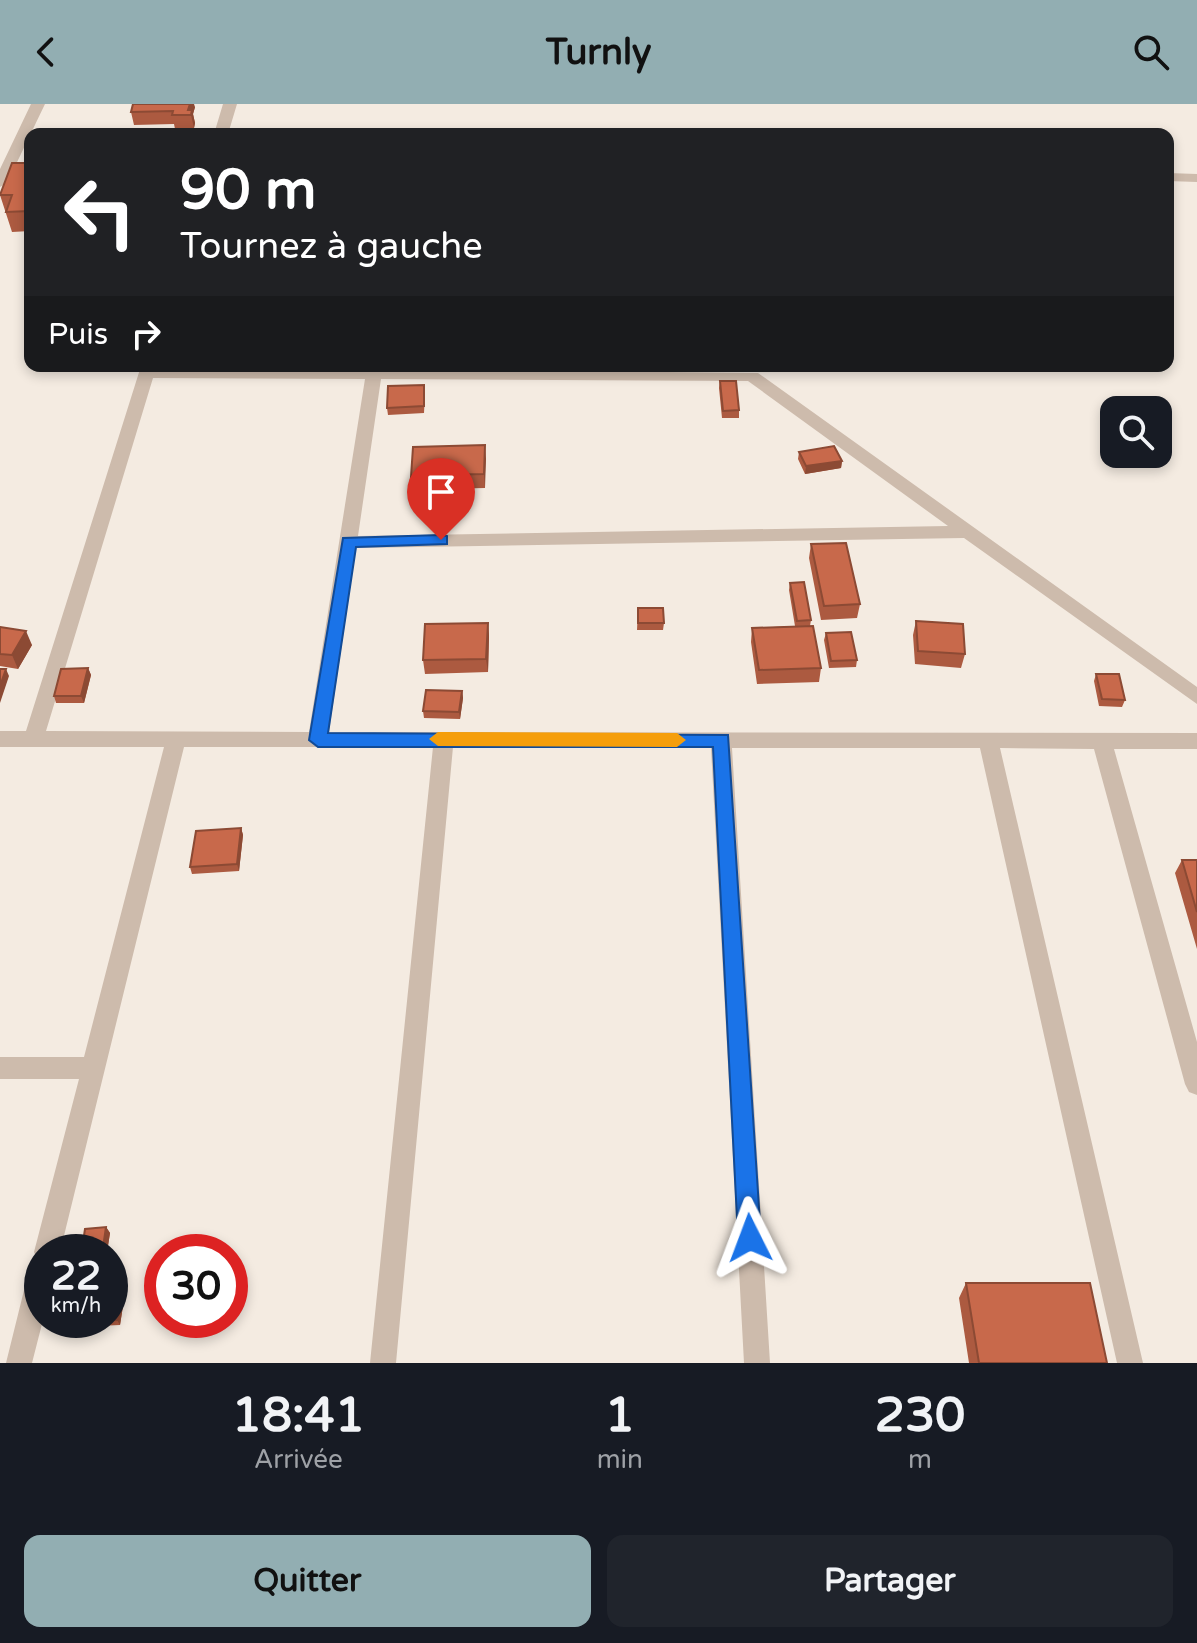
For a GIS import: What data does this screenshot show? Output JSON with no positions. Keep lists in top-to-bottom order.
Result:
{
  "page": {
    "header": "Turnly",
    "turn": ["90 m", "Tournez à gauche"],
    "then": "Puis",
    "speed": "22 km/h",
    "limit": "30",
    "eta": [
      "18:41",
      "Arrivée",
      "1",
      "min",
      "230",
      "m"
    ],
    "buttons": ["Quitter", "Partager"]
  }
}
